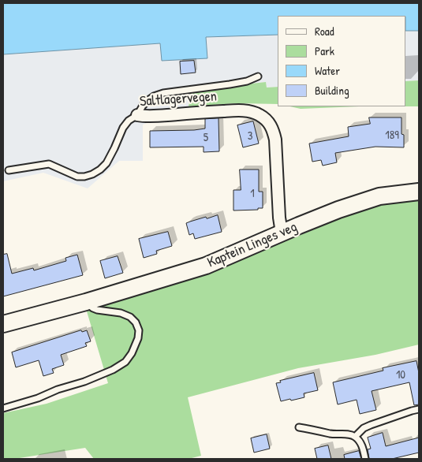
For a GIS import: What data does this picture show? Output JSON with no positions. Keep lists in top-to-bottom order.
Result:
{
  "streets": {
    "street": ["Saltlagervegen", "Kaptein Linges veg"]
  },
  "crossings": [
    ["Saltlagervegen", "Kaptein Linges veg"]
  ],
  "house_numbers": [
    "189",
    "3",
    "5",
    "1",
    "10"
  ],
  "legend": [
    "Road",
    "Park",
    "Water",
    "Building"
  ]
}
